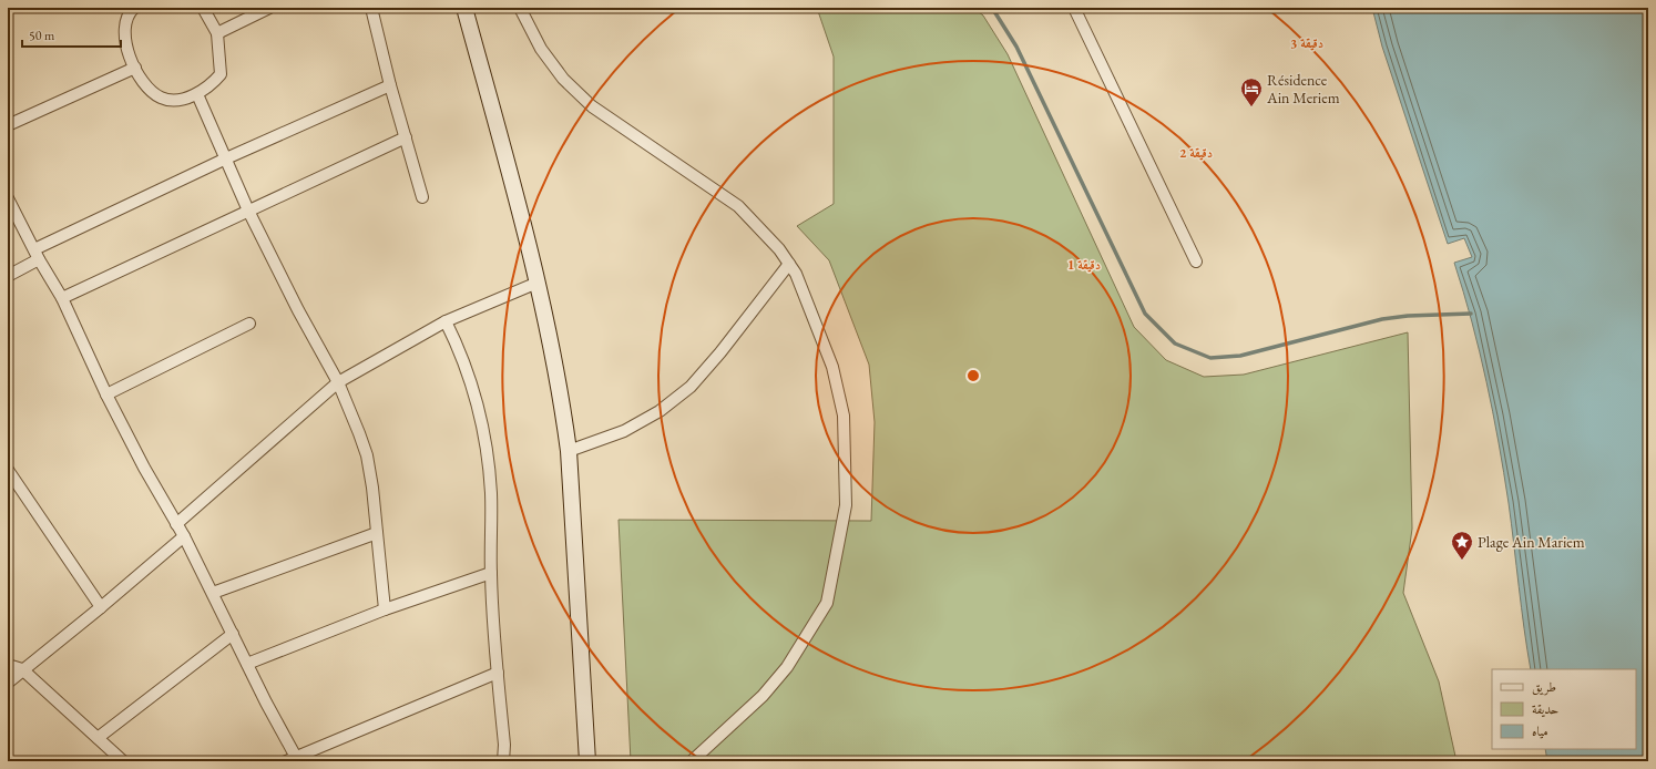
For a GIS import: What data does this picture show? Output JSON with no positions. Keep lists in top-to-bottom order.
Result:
{
  "places": {
    "hotel": ["Résidence Ain Meriem"],
    "place": ["Plage Ain Mariem"]
  },
  "legend": ["طريق", "حديقة", "مياه"],
  "scale_bar": "50 m",
  "rings": ["3 دقيقة", "2 دقيقة", "1 دقيقة"]
}
